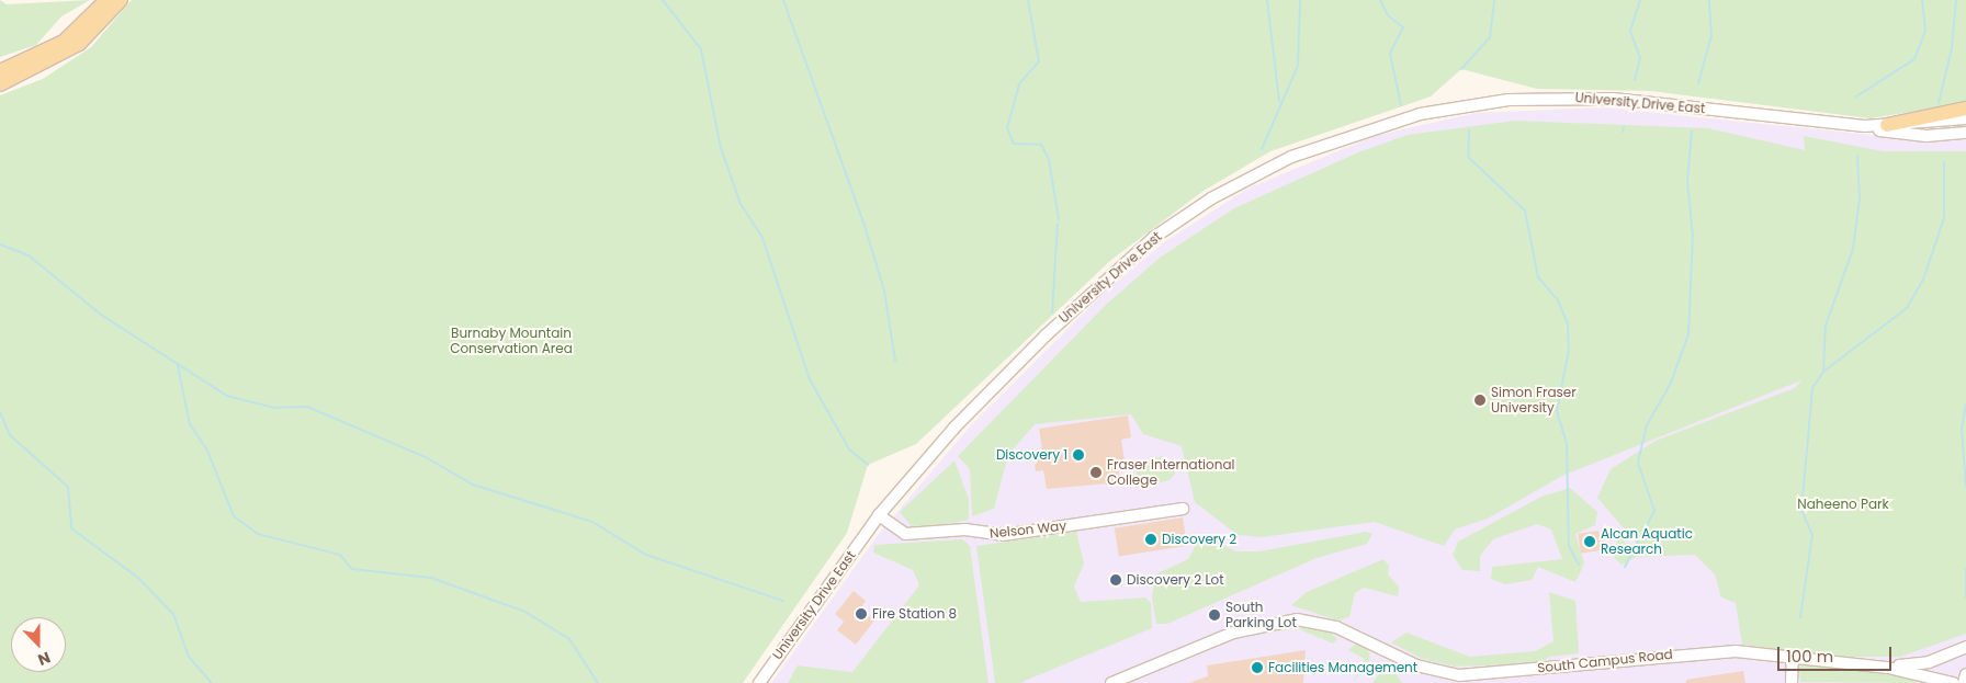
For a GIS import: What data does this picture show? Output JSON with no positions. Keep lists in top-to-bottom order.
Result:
{
  "streets": {
    "street": ["University Drive East", "Nelson Way", "South Campus Road"]
  },
  "crossings": [
    ["University Drive East", "Nelson Way"]
  ],
  "parks": ["Burnaby Mountain Conservation Area", "Naheeno Park"],
  "places": [
    "Simon Fraser University",
    "Discovery 1",
    "Fraser International College",
    "Discovery 2",
    "Alcan Aquatic Research",
    "Discovery 2 Lot",
    "Fire Station 8",
    "South Parking Lot",
    "Facilities Management"
  ],
  "scale_bar": "100 m",
  "north": "bottom"
}
